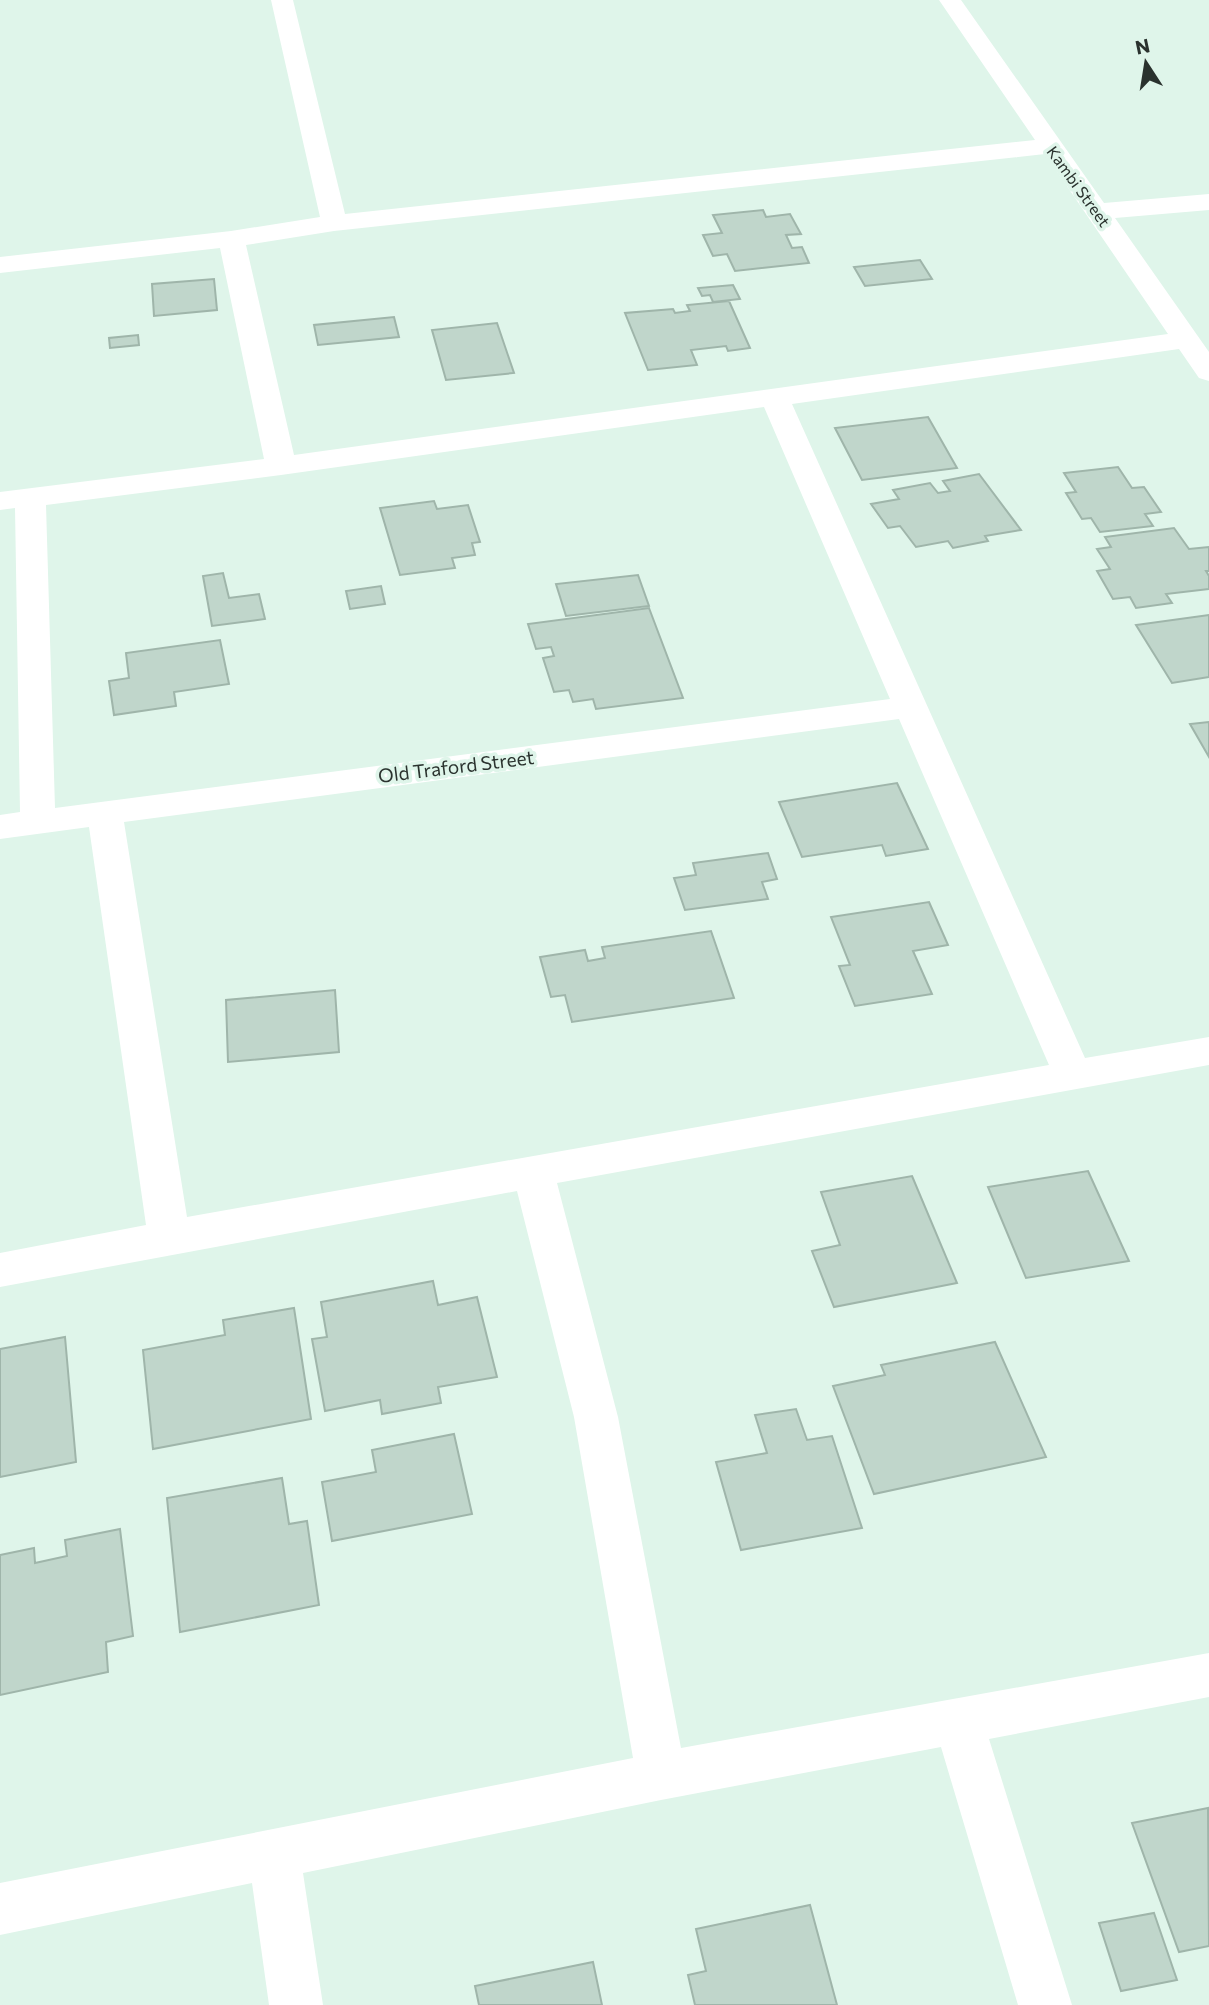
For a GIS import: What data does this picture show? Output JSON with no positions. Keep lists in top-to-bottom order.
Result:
{
  "streets": {
    "street": ["Kambi Street", "Old Traford Street"]
  },
  "north": "top"
}
